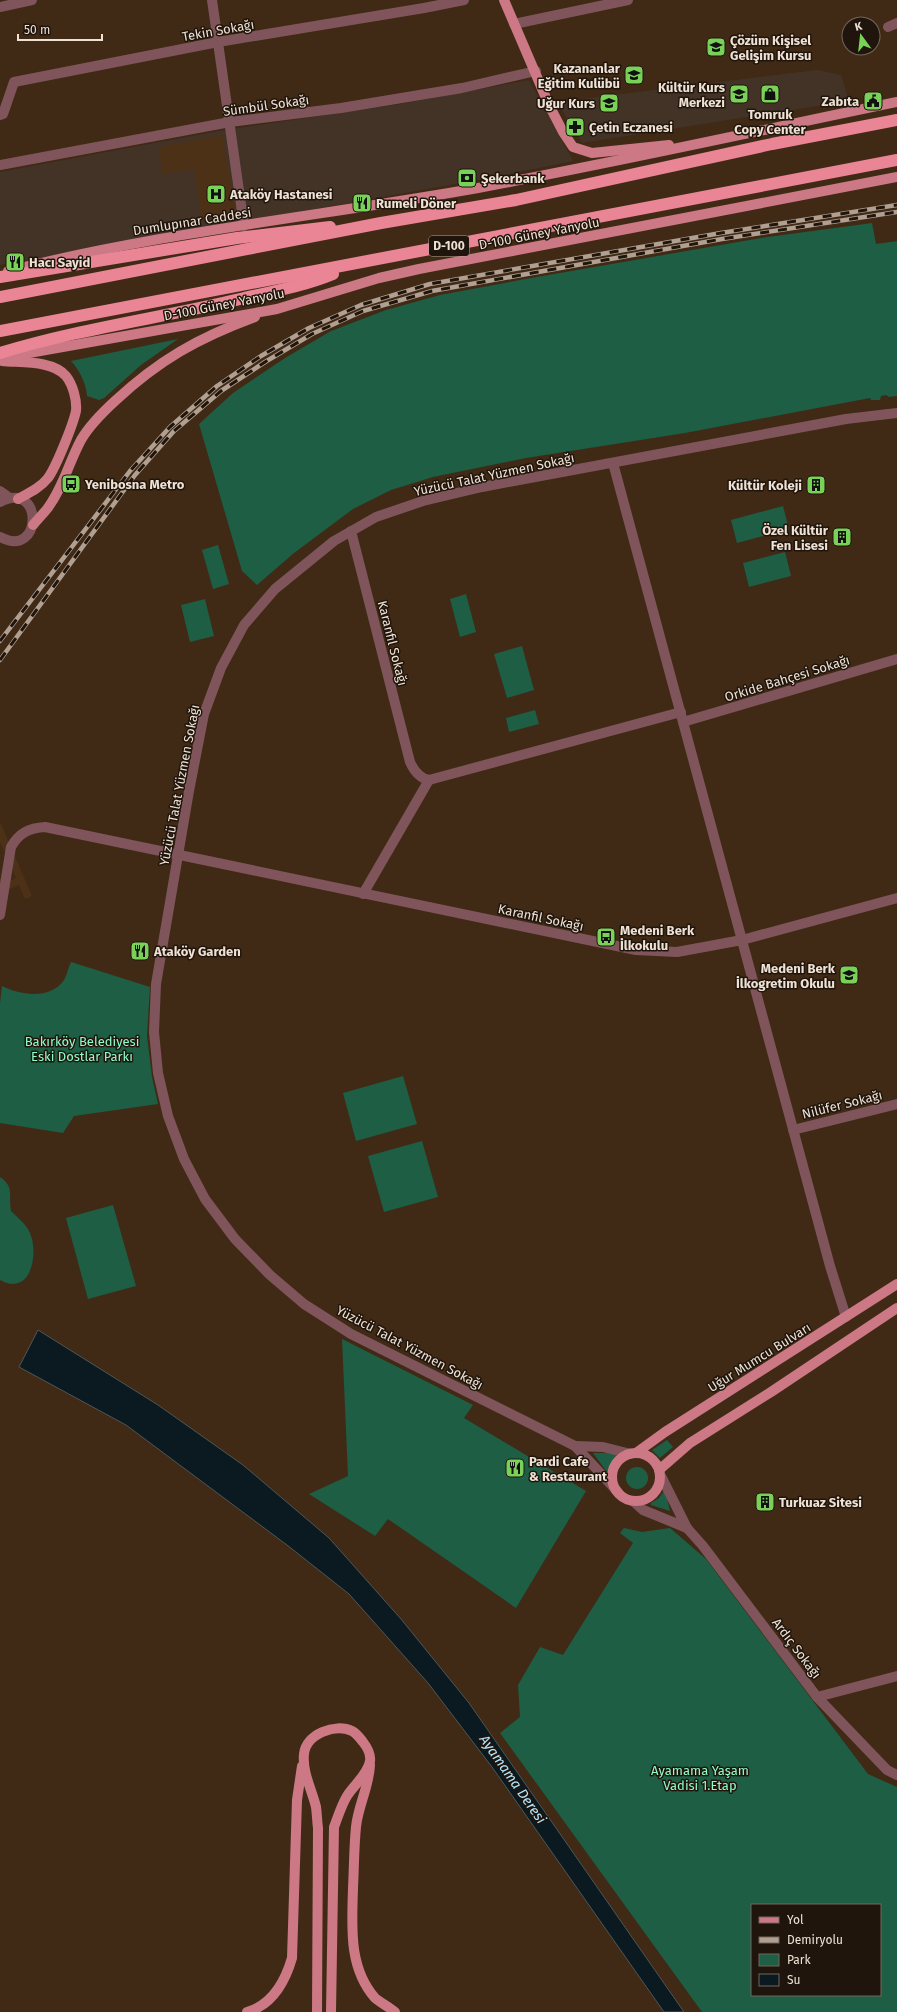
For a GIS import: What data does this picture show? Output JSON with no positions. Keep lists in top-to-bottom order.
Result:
{
  "streets": {
    "highway": ["D-100"],
    "main road": ["Dumlupınar Caddesi", "D-100 Güney Yanyolu", "Uğur Mumcu Bulvarı"],
    "street": [
      "Tekin Sokağı",
      "Sümbül Sokağı",
      "Yüzücü Talat Yüzmen Sokağı",
      "Karanfil Sokağı",
      "Orkide Bahçesi Sokağı",
      "Nilüfer Sokağı",
      "Ardıç Sokağı"
    ]
  },
  "crossings": [
    ["Yüzücü Talat Yüzmen Sokağı", "Karanfil Sokağı"]
  ],
  "water": ["Ayamama Deresi"],
  "parks": ["Bakırköy Belediyesi Eski Dostlar Parkı", "Ayamama Yaşam Vadisi 1.Etap"],
  "places": {
    "school or university": [
      "Çözüm Kişisel Gelişim Kursu",
      "Kazananlar Eğitim Kulübü",
      "Kültür Kurs Merkezi",
      "Uğur Kurs",
      "Medeni Berk İlkogretim Okulu"
    ],
    "shop": ["Tomruk Copy Center"],
    "public building": ["Zabıta"],
    "pharmacy": ["Çetin Eczanesi"],
    "bank": ["Şekerbank"],
    "hospital": ["Ataköy Hastanesi"],
    "restaurant": [
      "Rumeli Döner",
      "Hacı Sayid",
      "Ataköy Garden",
      "Pardi Cafe & Restaurant"
    ],
    "bus stop": ["Yenibosna Metro", "Medeni Berk İlkokulu"],
    "building": ["Kültür Koleji", "Özel Kültür Fen Lisesi", "Turkuaz Sitesi"]
  },
  "legend": [
    "Yol",
    "Demiryolu",
    "Park",
    "Su"
  ],
  "scale_bar": "50 m",
  "north": "top"
}
